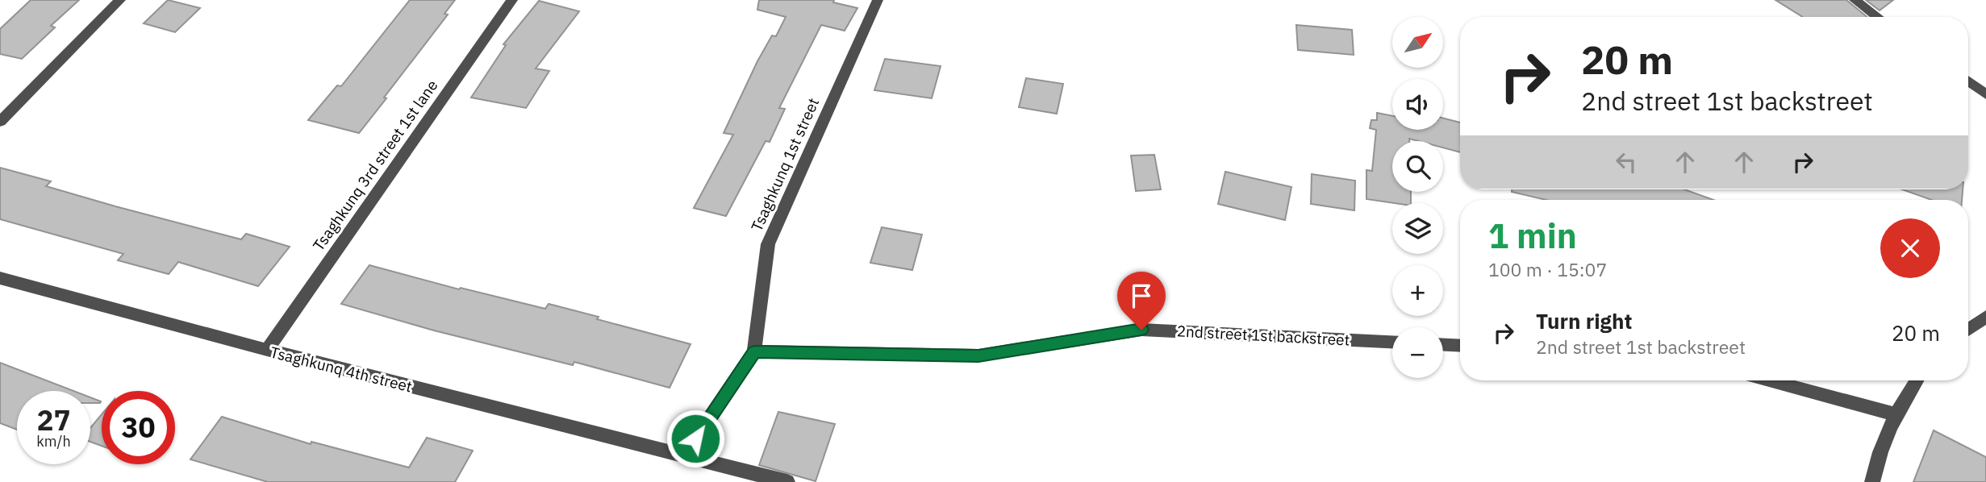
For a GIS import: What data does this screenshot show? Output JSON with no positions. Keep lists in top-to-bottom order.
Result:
{
  "streets": {
    "street": [
      "Tsaghkunq 1st street",
      "Tsaghkunq 3rd street 1st lane",
      "2nd street 1st backstreet",
      "Tsaghkunq 4th street"
    ]
  },
  "crossings": [
    ["Tsaghkunq 1st street", "2nd street 1st backstreet"],
    ["Tsaghkunq 3rd street 1st lane", "Tsaghkunq 4th street"]
  ],
  "north": "top right",
  "page": {
    "map_buttons": ["+", "−"],
    "turn": ["20 m", "2nd street 1st backstreet"],
    "heading": ["1 min", "100 m · 15:07"],
    "list": [
      {
        "name": "Turn right",
        "note": "2nd street 1st backstreet",
        "value": "20 m"
      }
    ],
    "speed": "27 km/h",
    "limit": "30"
  }
}
